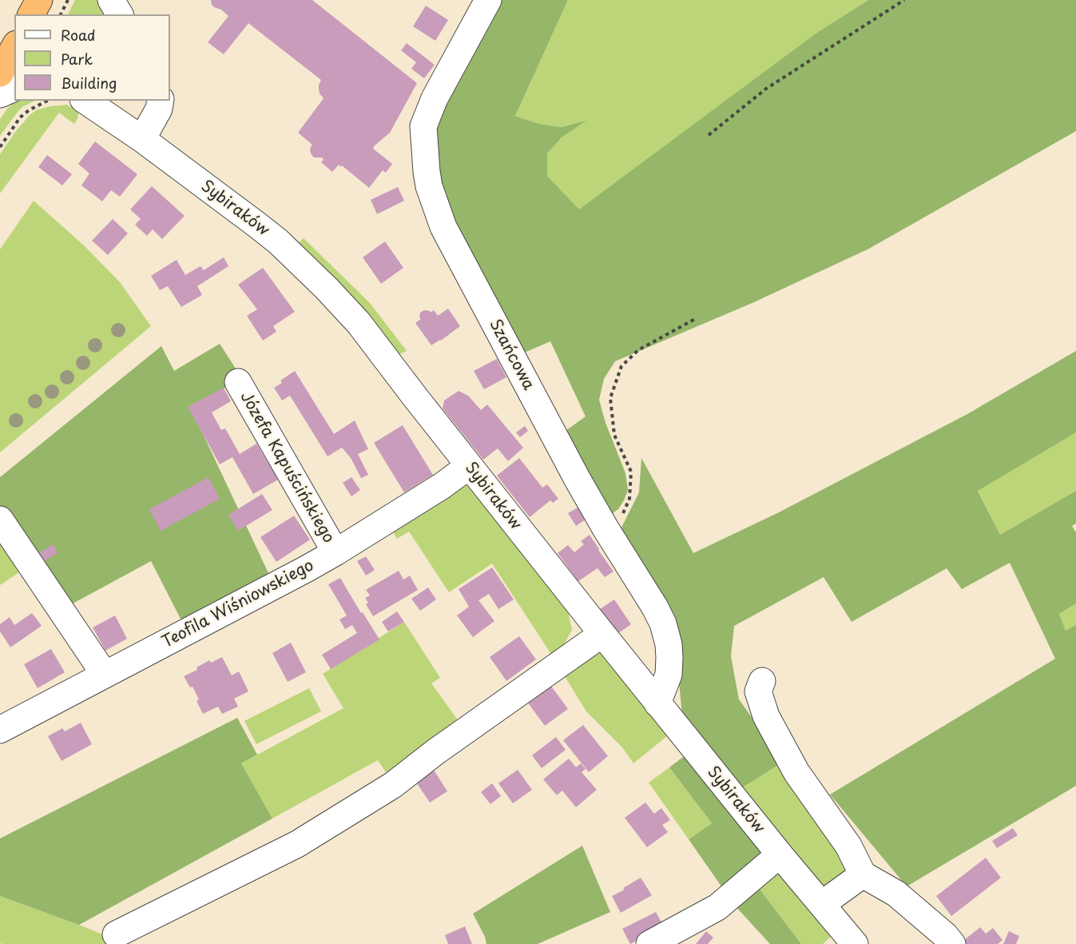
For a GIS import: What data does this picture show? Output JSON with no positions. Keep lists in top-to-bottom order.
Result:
{
  "streets": {
    "street": [
      "Sybiraków",
      "Szańcowa",
      "Józefa Kapuścińskiego",
      "Teofila Wiśniowskiego"
    ]
  },
  "crossings": [
    ["Sybiraków", "Szańcowa"],
    ["Sybiraków", "Teofila Wiśniowskiego"],
    ["Józefa Kapuścińskiego", "Teofila Wiśniowskiego"]
  ],
  "legend": ["Road", "Park", "Building"]
}
